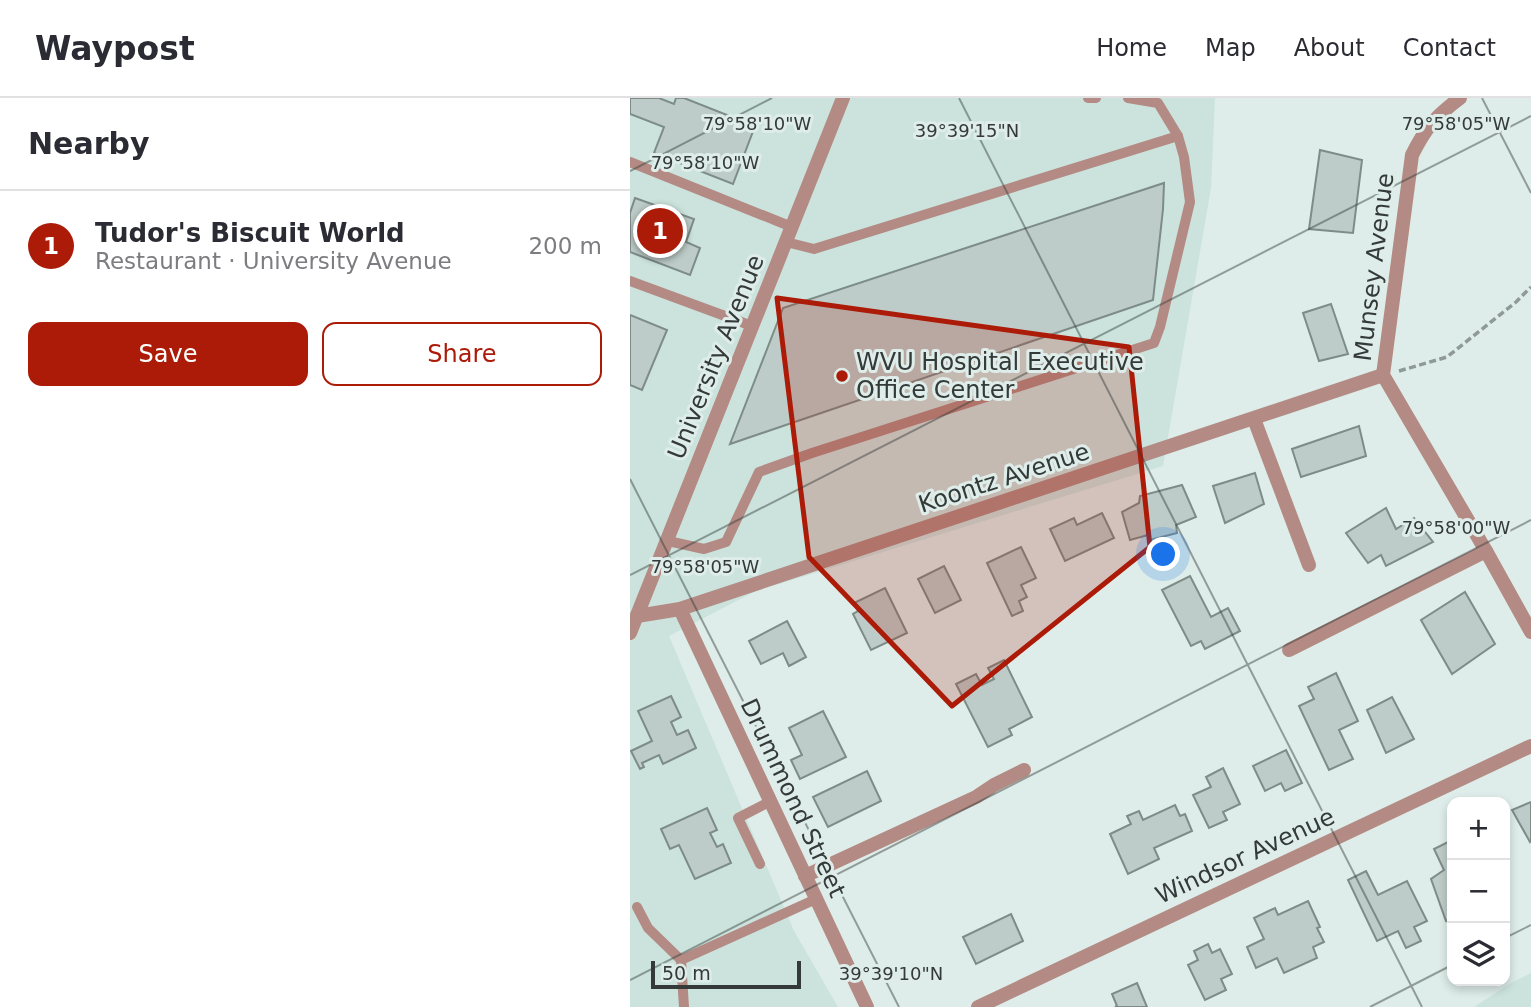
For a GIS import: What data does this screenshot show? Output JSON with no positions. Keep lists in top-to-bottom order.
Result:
{
  "streets": {
    "street": [
      "Munsey Avenue",
      "University Avenue",
      "Koontz Avenue",
      "Drummond Street",
      "Windsor Avenue"
    ]
  },
  "crossings": [
    ["Munsey Avenue", "Koontz Avenue"],
    ["University Avenue", "Koontz Avenue"],
    ["Koontz Avenue", "Drummond Street"]
  ],
  "places": ["WVU Hospital Executive Office Center"],
  "scale_bar": "50 m",
  "page": {
    "header": "Waypost",
    "nav": [
      "Home",
      "Map",
      "About",
      "Contact"
    ],
    "heading": "Nearby",
    "list": [
      {
        "mark": "1",
        "name": "Tudor's Biscuit World",
        "note": "Restaurant · University Avenue",
        "value": "200 m"
      }
    ],
    "pins": "1",
    "buttons": ["Save", "Share"],
    "map_buttons": ["+", "−"],
    "scale": "50 m"
  },
  "coordinates": [
    "79°58'10\"W",
    "79°58'05\"W",
    "39°39'15\"N",
    "79°58'00\"W",
    "39°39'10\"N"
  ]
}
